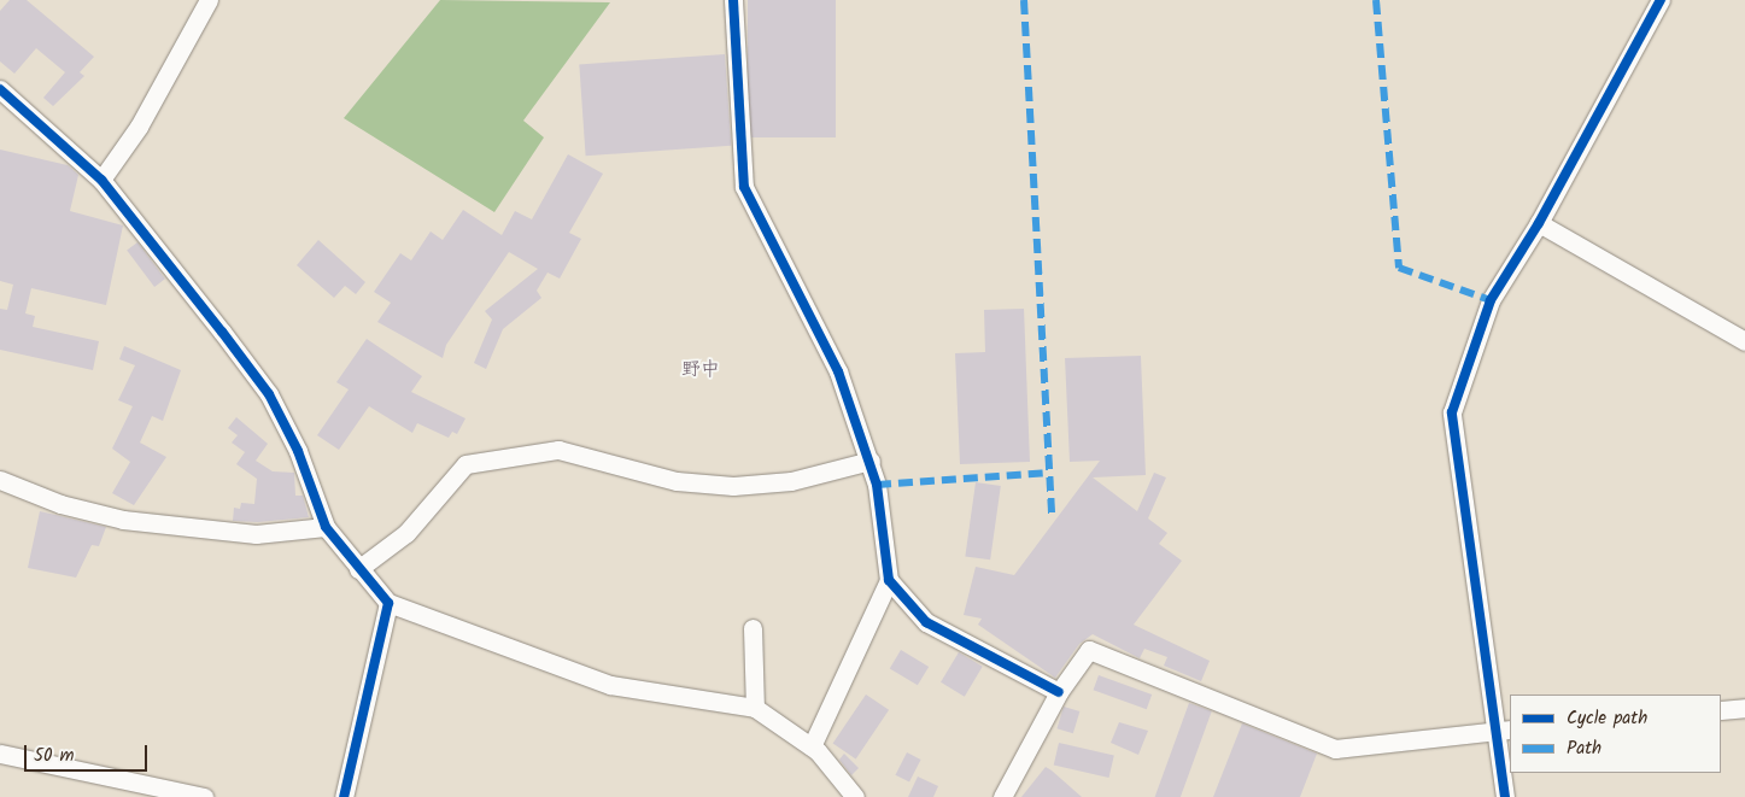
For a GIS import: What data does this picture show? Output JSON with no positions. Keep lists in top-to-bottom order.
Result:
{
  "districts": ["野中"],
  "legend": ["Cycle path", "Path"],
  "scale_bar": "50 m"
}
